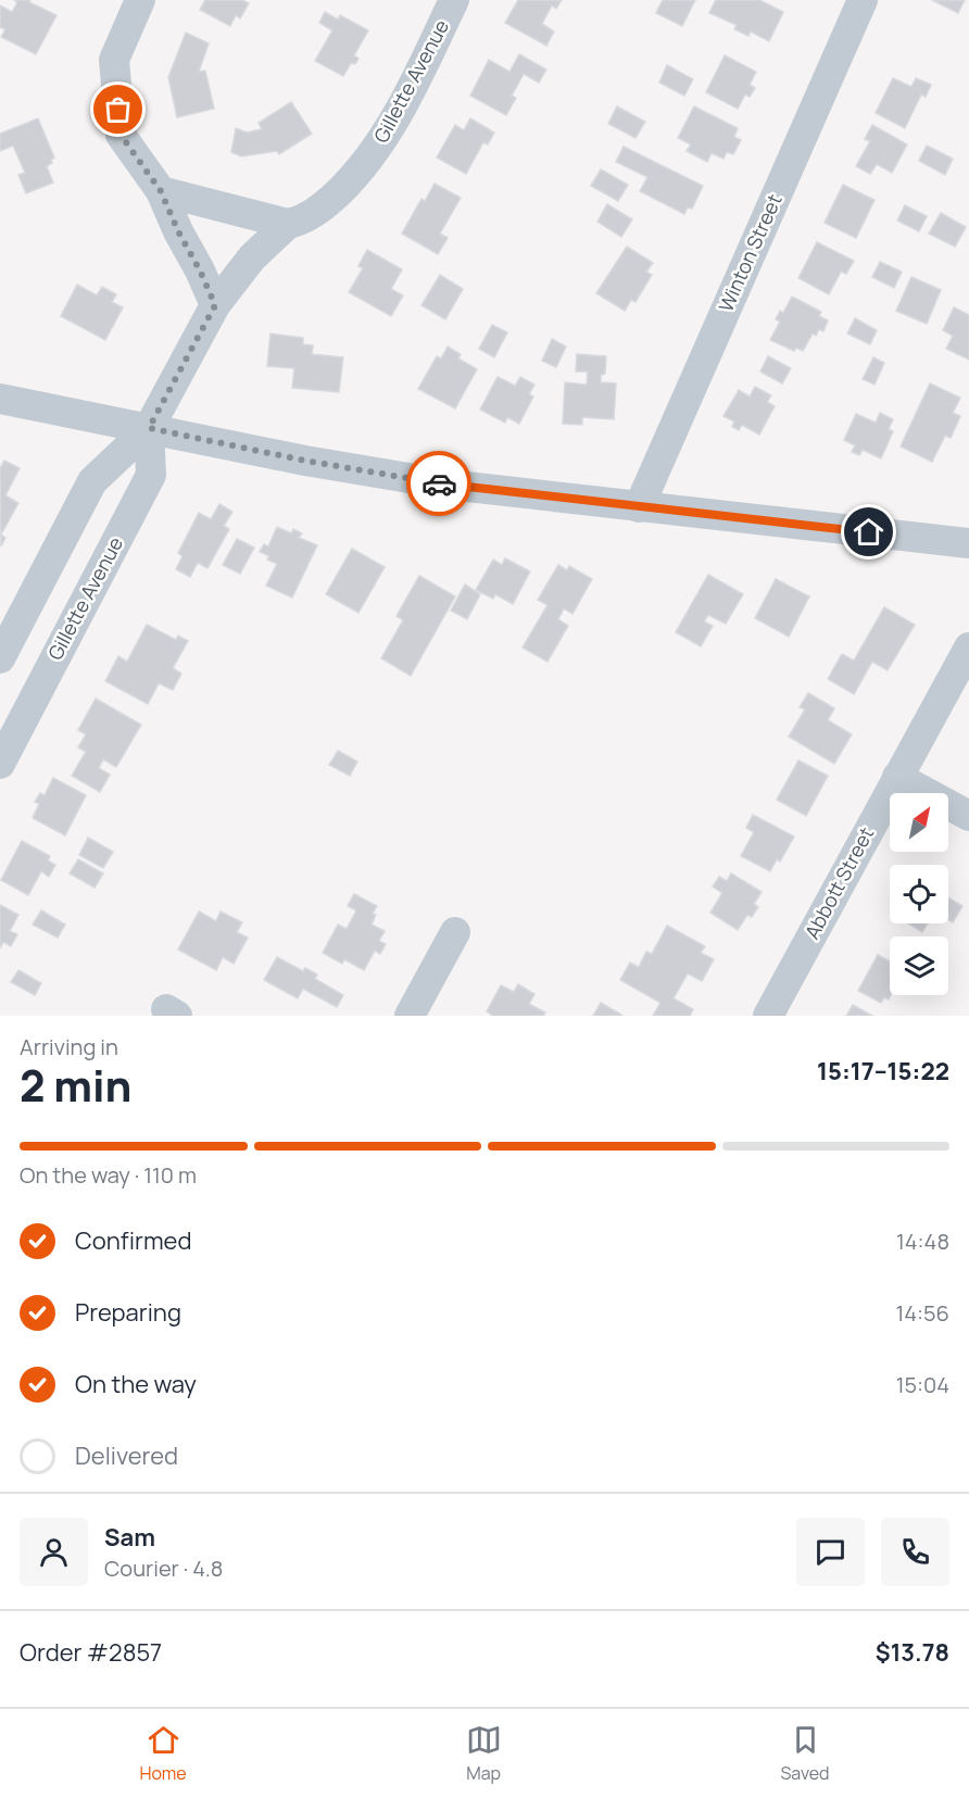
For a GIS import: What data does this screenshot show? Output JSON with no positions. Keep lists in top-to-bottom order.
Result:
{
  "streets": {
    "street": ["Gillette Avenue", "Winton Street", "Abbott Street"]
  },
  "north": "top right",
  "page": {
    "heading": ["2 min", "Arriving in", "15:17–15:22"],
    "panel": [
      "Sam",
      "Courier · 4.8",
      "Order #2857",
      "$13.78"
    ],
    "bar": "On the way · 110 m",
    "list": [
      ["Confirmed", "14:48"],
      ["Preparing", "14:56"],
      ["On the way", "15:04"],
      "Delivered"
    ],
    "tabs": ["Home", "Map", "Saved"]
  }
}
